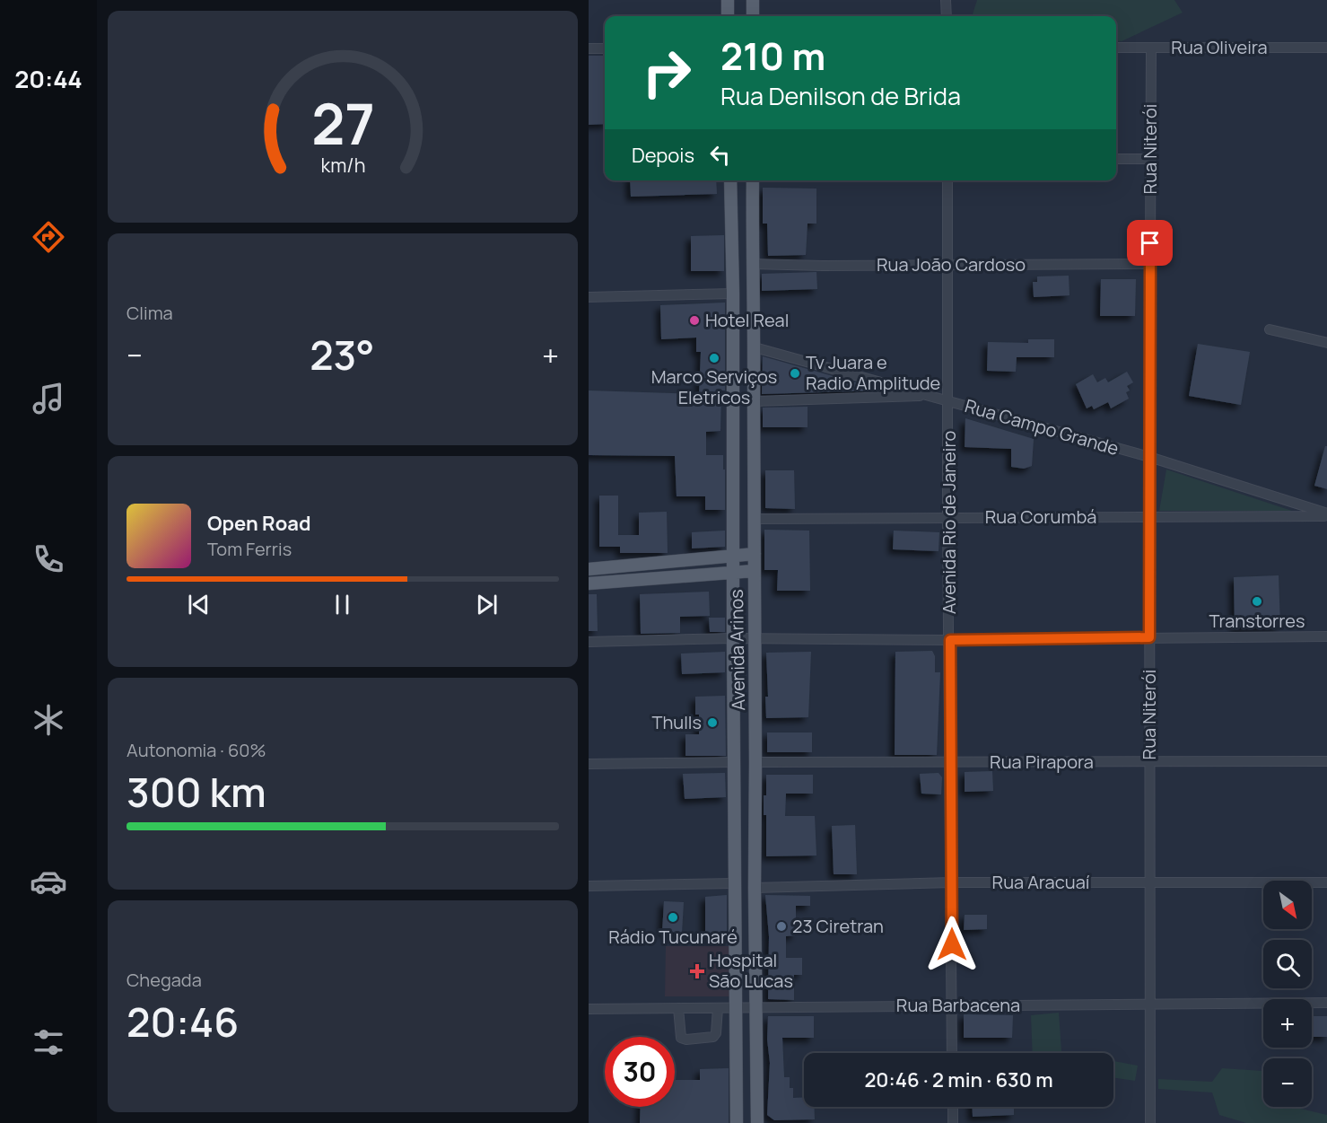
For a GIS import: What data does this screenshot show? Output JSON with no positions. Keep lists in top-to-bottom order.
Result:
{
  "streets": {
    "main road": ["Avenida Arinos"],
    "street": [
      "Rua Oliveira",
      "Rua Niterói",
      "Rua João Cardoso",
      "Rua Campo Grande",
      "Rua Corumbá",
      "Avenida Rio de Janeiro",
      "Rua Pirapora",
      "Rua Aracuaí",
      "Rua Barbacena"
    ]
  },
  "crossings": [
    ["Rua Oliveira", "Rua Niterói"],
    ["Rua Niterói", "Rua João Cardoso"],
    ["Rua Niterói", "Rua Campo Grande"],
    ["Rua Niterói", "Rua Corumbá"],
    ["Rua Niterói", "Rua Pirapora"],
    ["Rua Niterói", "Rua Aracuaí"],
    ["Rua Niterói", "Rua Barbacena"],
    ["Rua João Cardoso", "Avenida Rio de Janeiro"],
    ["Rua João Cardoso", "Avenida Arinos"],
    ["Rua Campo Grande", "Rua Corumbá"],
    ["Rua Campo Grande", "Avenida Rio de Janeiro"],
    ["Rua Campo Grande", "Avenida Arinos"],
    ["Rua Corumbá", "Avenida Rio de Janeiro"],
    ["Rua Corumbá", "Avenida Arinos"],
    ["Avenida Rio de Janeiro", "Rua Pirapora"],
    ["Avenida Rio de Janeiro", "Rua Aracuaí"],
    ["Avenida Rio de Janeiro", "Rua Barbacena"],
    ["Avenida Arinos", "Rua Pirapora"],
    ["Avenida Arinos", "Rua Aracuaí"],
    ["Avenida Arinos", "Rua Barbacena"]
  ],
  "places": {
    "other": [
      "Hotel Real",
      "Marco Serviços Eletricos",
      "Tv Juara e Radio Amplitude",
      "Transtorres",
      "Thulls",
      "Rádio Tucunaré",
      "23 Ciretran"
    ],
    "health": ["Hospital São Lucas"]
  },
  "north": "bottom right",
  "page": {
    "tabs": "20:44",
    "turn": ["210 m", "Rua Denilson de Brida"],
    "then": "Depois",
    "tile": [
      "Clima",
      ["Autonomia · 60%", "300 km"],
      ["Chegada", "20:46"]
    ],
    "heat": ["−", "23°", "+"],
    "song": ["Open Road", "Tom Ferris"],
    "map_buttons": ["+", "−"],
    "limit": "30",
    "trip": "20:46 · 2 min · 630 m",
    "gauge": ["27", "km/h"]
  }
}
